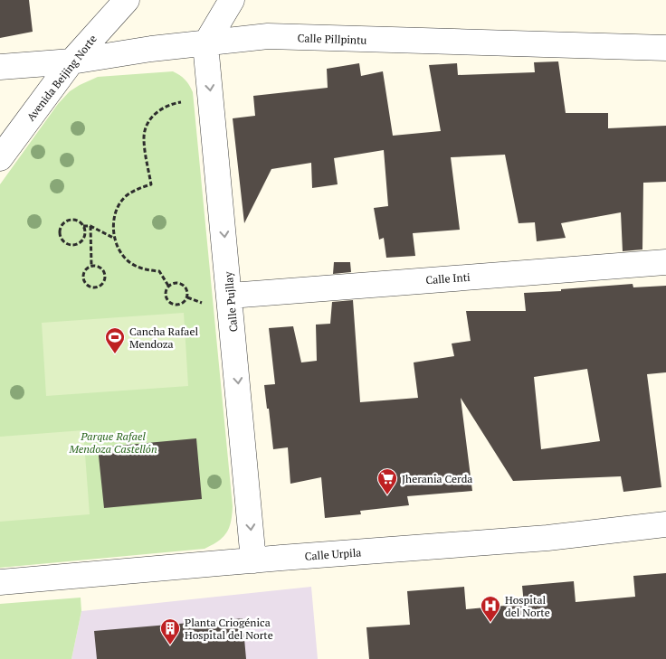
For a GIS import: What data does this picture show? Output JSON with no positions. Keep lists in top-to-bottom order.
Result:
{
  "streets": {
    "street": [
      "Calle Pillpintu",
      "Avenida Beijing Norte",
      "Calle Inti",
      "Calle Pujllay",
      "Calle Urpila"
    ]
  },
  "crossings": [
    ["Calle Pillpintu", "Avenida Beijing Norte"],
    ["Calle Pillpintu", "Calle Pujllay"],
    ["Calle Inti", "Calle Pujllay"],
    ["Calle Pujllay", "Calle Urpila"]
  ],
  "one_way": ["Calle Pujllay"],
  "parks": ["Parque Rafael Mendoza Castellón"],
  "places": {
    "sports": ["Cancha Rafael Mendoza"],
    "supermarket": ["Jherania Cerda"],
    "hospital": ["Hospital del Norte"],
    "building": ["Planta Criogénica Hospital del Norte"]
  }
}
